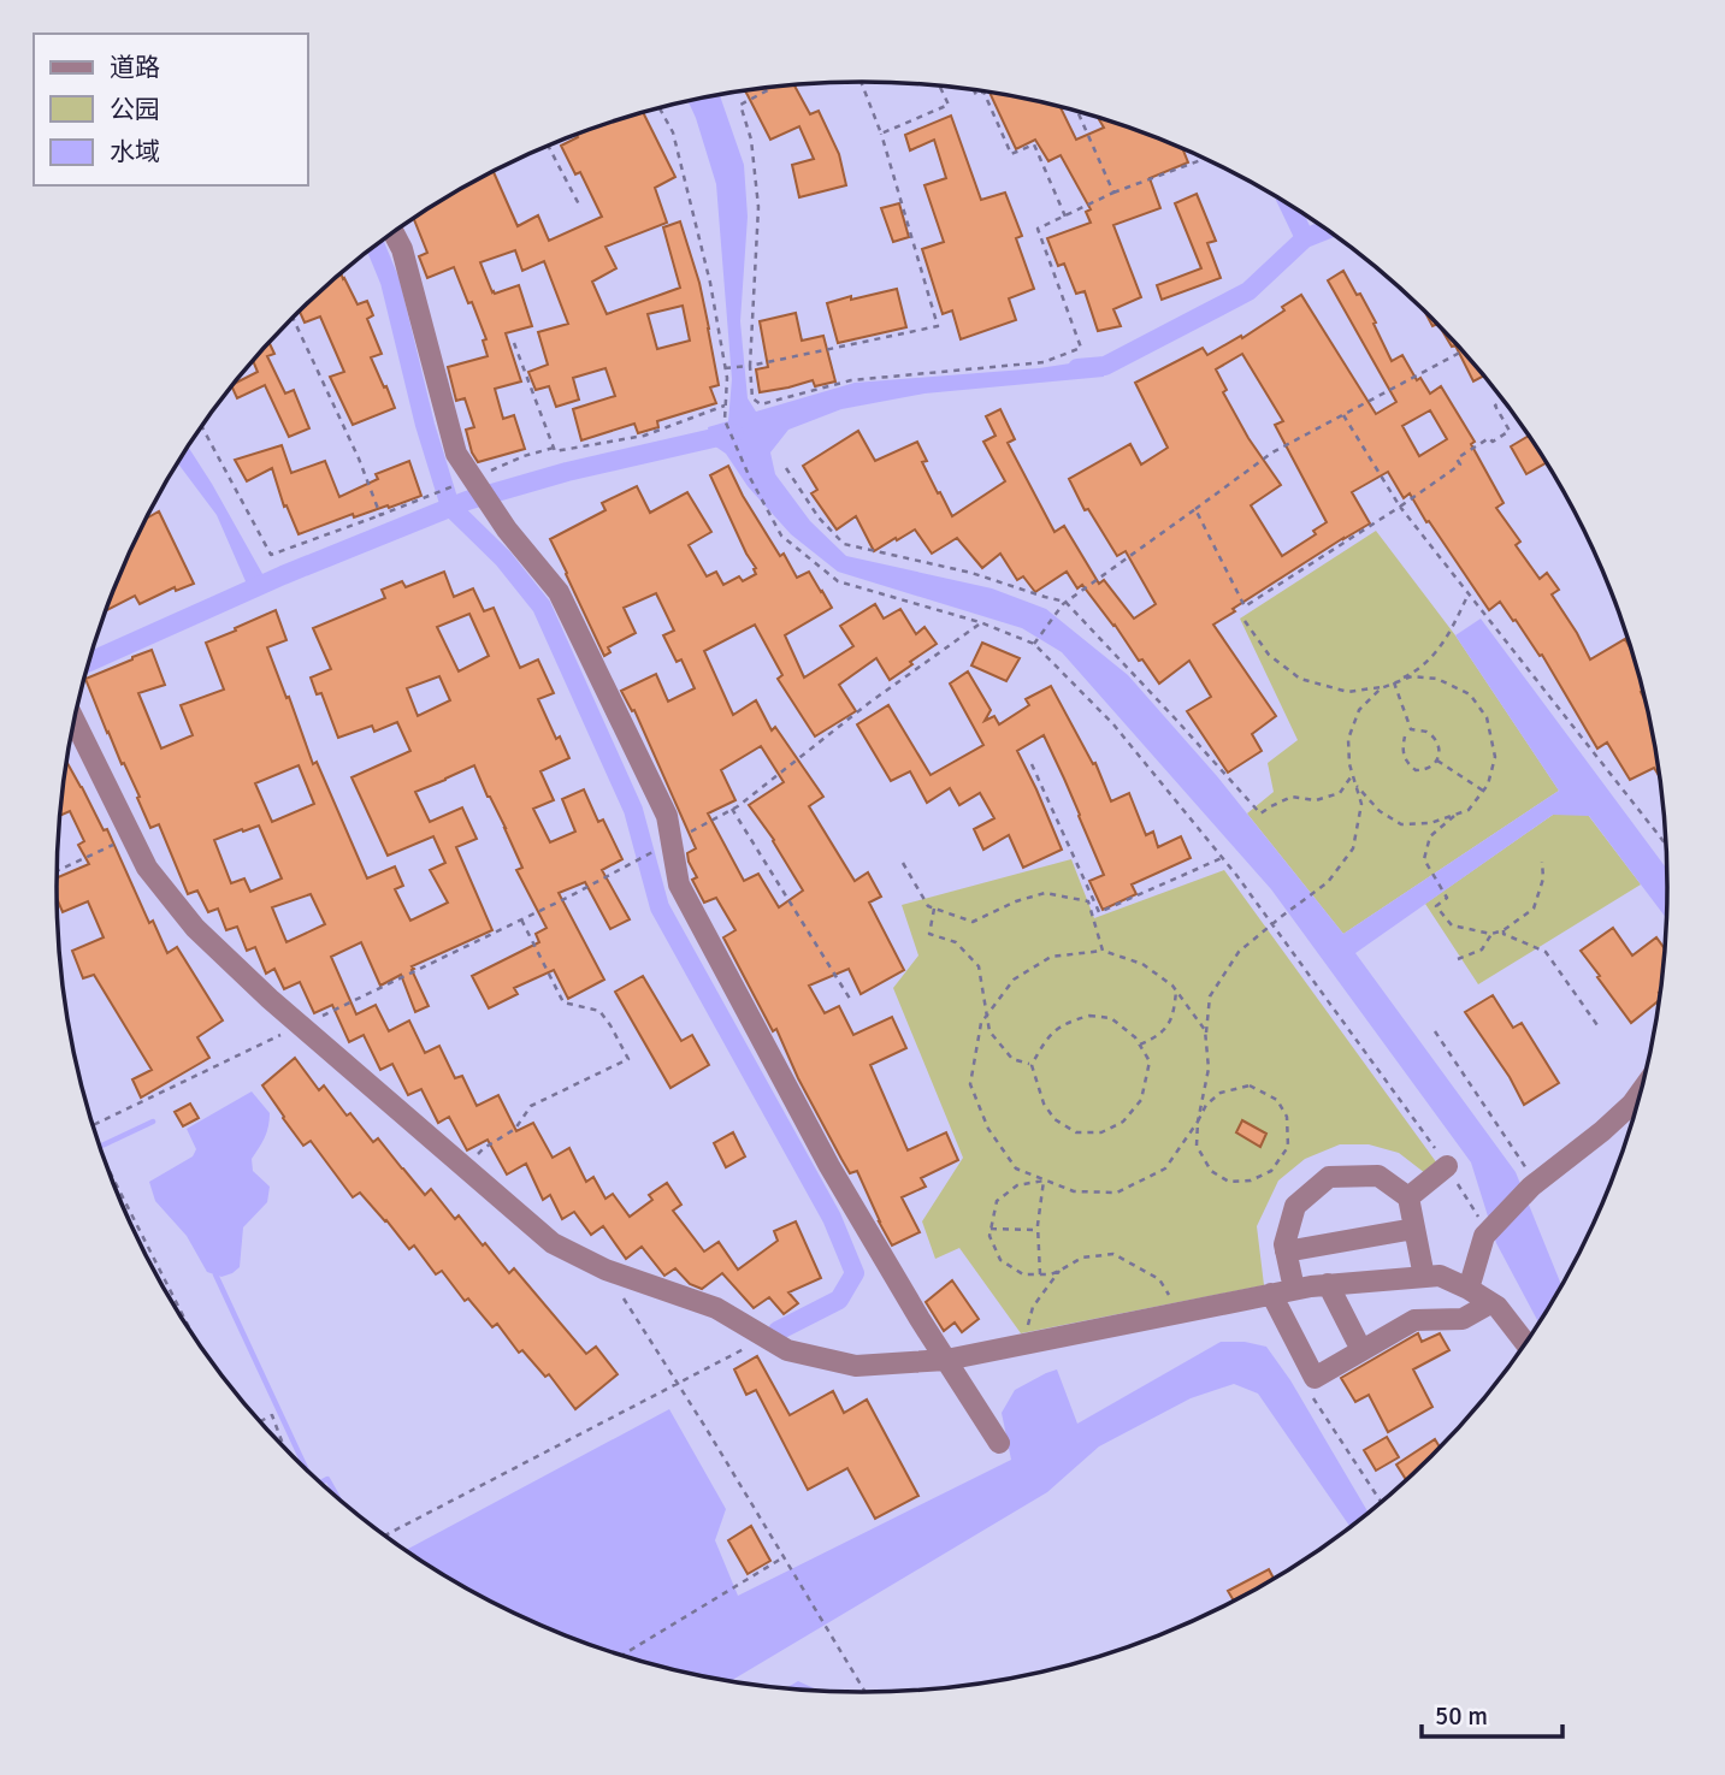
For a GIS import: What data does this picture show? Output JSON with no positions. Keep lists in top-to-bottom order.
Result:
{
  "legend": ["道路", "公园", "水域"],
  "scale_bar": "50 m"
}
